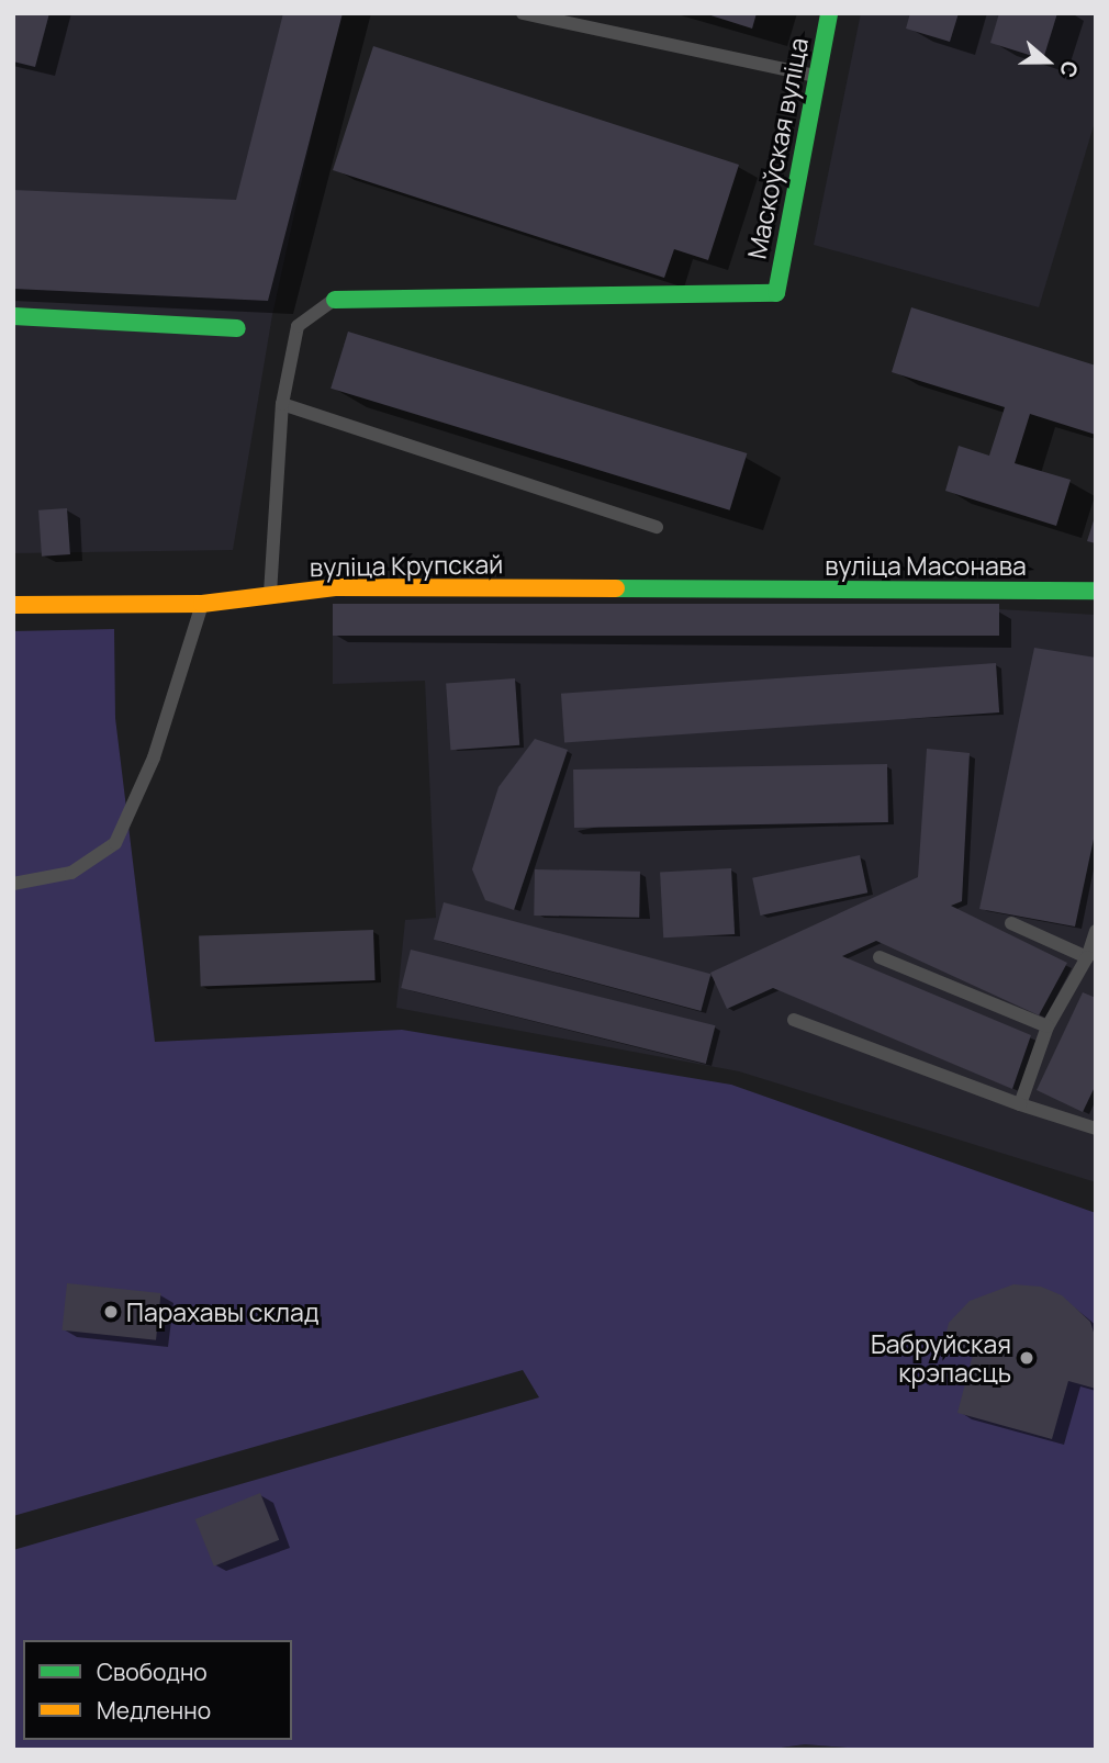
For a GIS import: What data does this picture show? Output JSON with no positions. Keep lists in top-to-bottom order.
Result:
{
  "streets": {
    "street": ["Маскоўская вуліца", "вуліца Крупскай", "вуліца Масонава"]
  },
  "crossings": [
    ["вуліца Крупскай", "вуліца Масонава"]
  ],
  "places": ["Парахавы склад", "Бабруйская крэпасць"],
  "legend": ["Свободно", "Медленно"],
  "north": "right"
}
